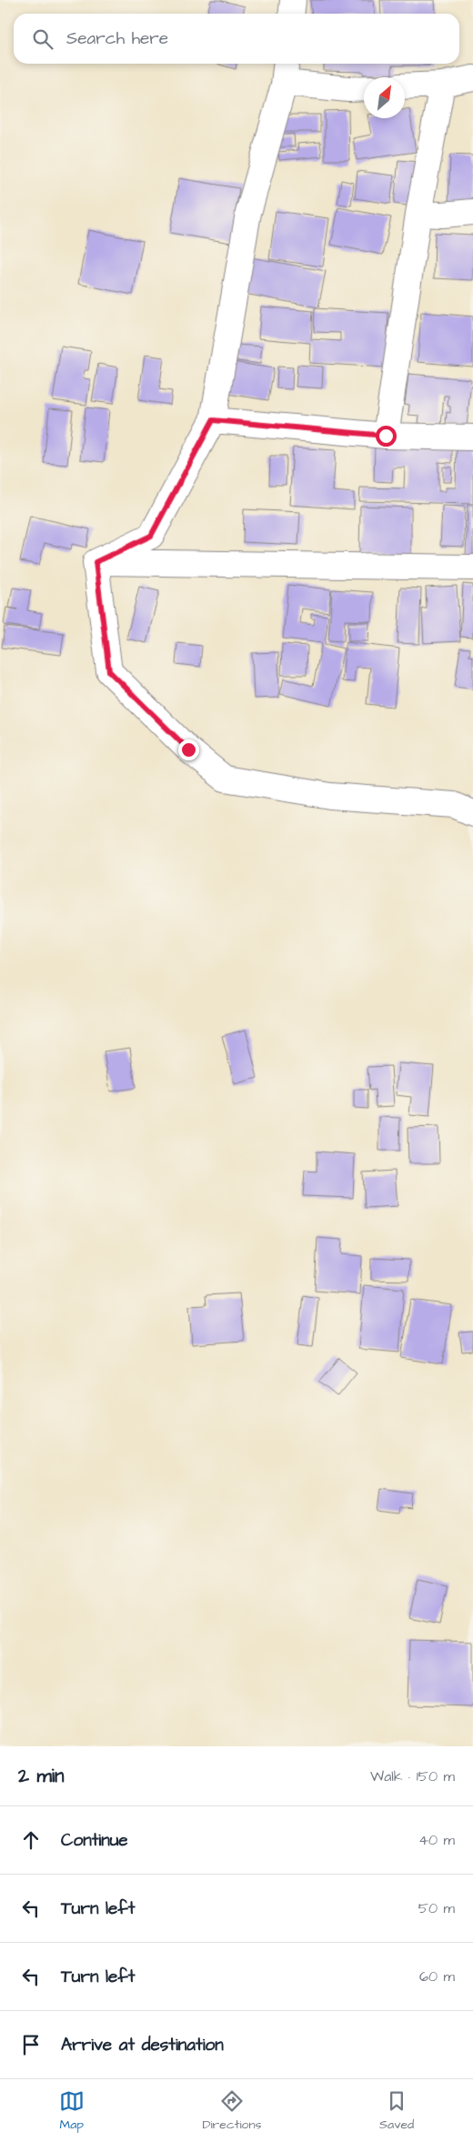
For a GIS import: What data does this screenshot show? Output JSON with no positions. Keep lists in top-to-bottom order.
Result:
{
  "north": "top right",
  "page": {
    "search": "Search here",
    "heading": ["2 min", "Walk · 150 m"],
    "list": [
      ["Continue", "40 m"],
      ["Turn left", "50 m"],
      ["Turn left", "60 m"],
      "Arrive at destination"
    ],
    "nav": ["Map", "Directions", "Saved"]
  }
}
